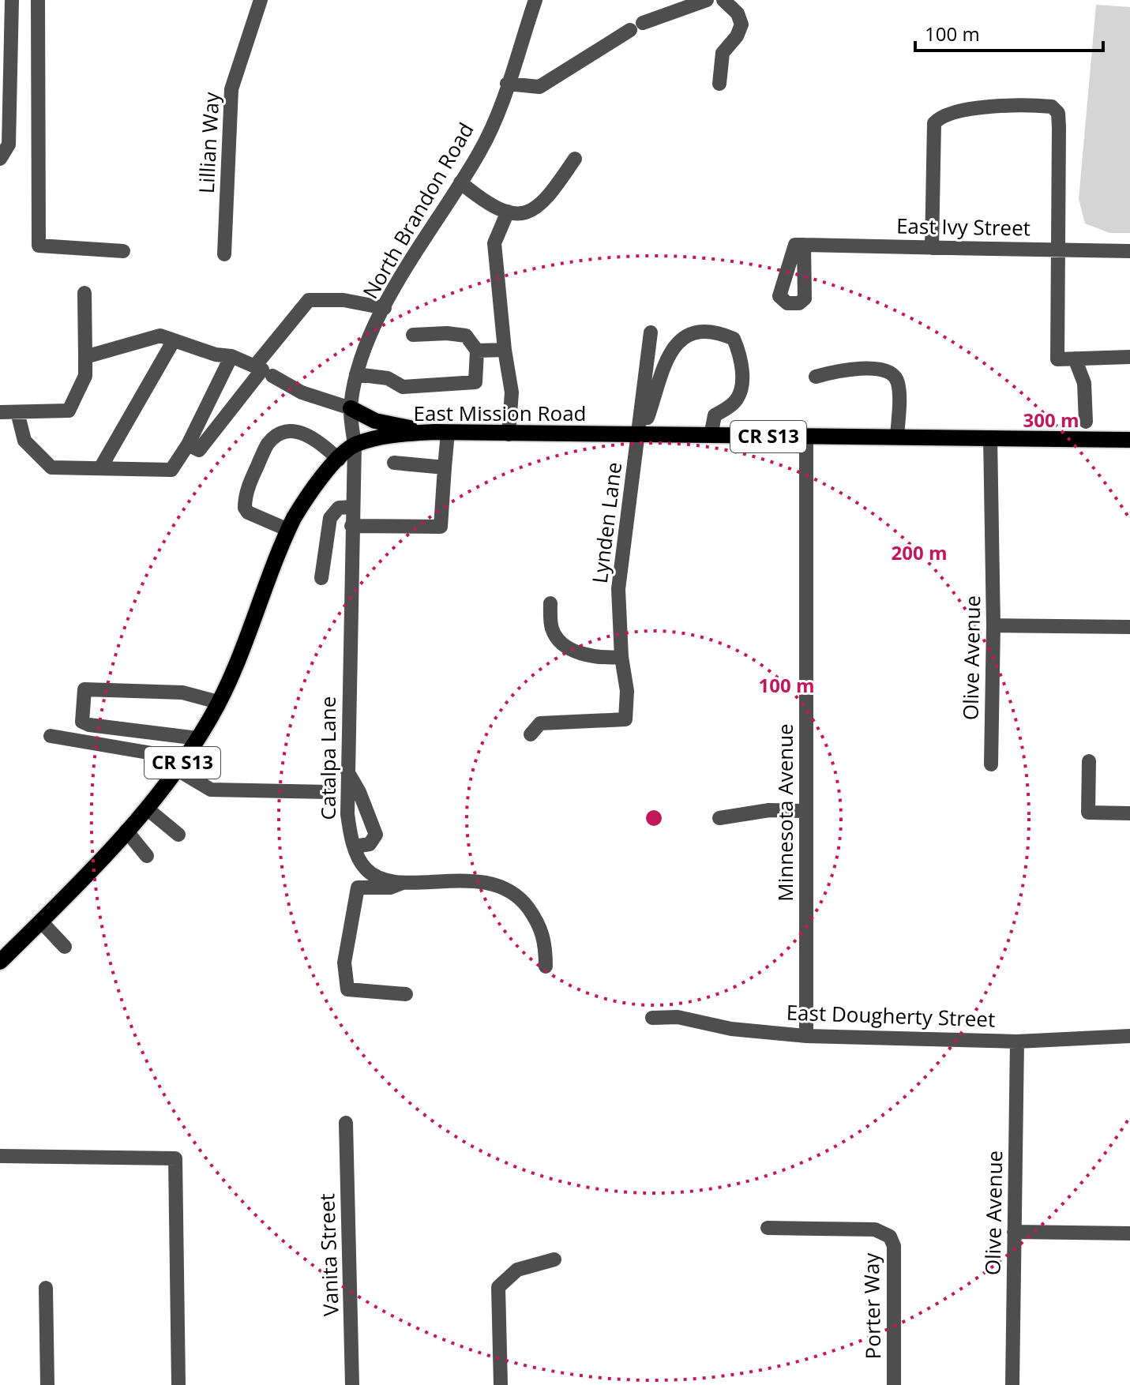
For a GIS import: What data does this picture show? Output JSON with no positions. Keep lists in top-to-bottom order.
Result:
{
  "streets": {
    "main road": ["East Mission Road", "CR S13"],
    "street": [
      "Lillian Way",
      "North Brandon Road",
      "East Ivy Street",
      "Lynden Lane",
      "Olive Avenue",
      "Catalpa Lane",
      "Minnesota Avenue",
      "East Dougherty Street",
      "Vanita Street",
      "Porter Way"
    ]
  },
  "crossings": [
    ["North Brandon Road", "East Mission Road"],
    ["North Brandon Road", "Catalpa Lane"],
    ["East Mission Road", "Lynden Lane"],
    ["East Mission Road", "Olive Avenue"],
    ["East Mission Road", "Catalpa Lane"],
    ["East Mission Road", "Minnesota Avenue"],
    ["Olive Avenue", "East Dougherty Street"],
    ["Minnesota Avenue", "East Dougherty Street"]
  ],
  "scale_bar": "100 m",
  "rings": ["300 m", "200 m", "100 m"]
}
